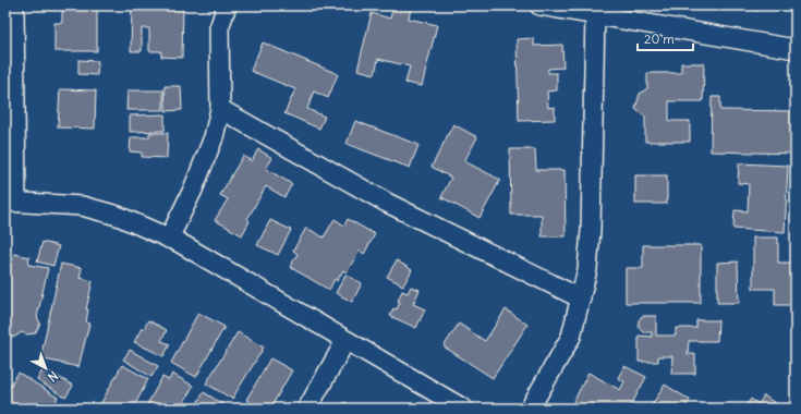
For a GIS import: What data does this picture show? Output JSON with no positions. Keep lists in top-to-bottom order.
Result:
{
  "scale_bar": "20 m",
  "north": "bottom right"
}
